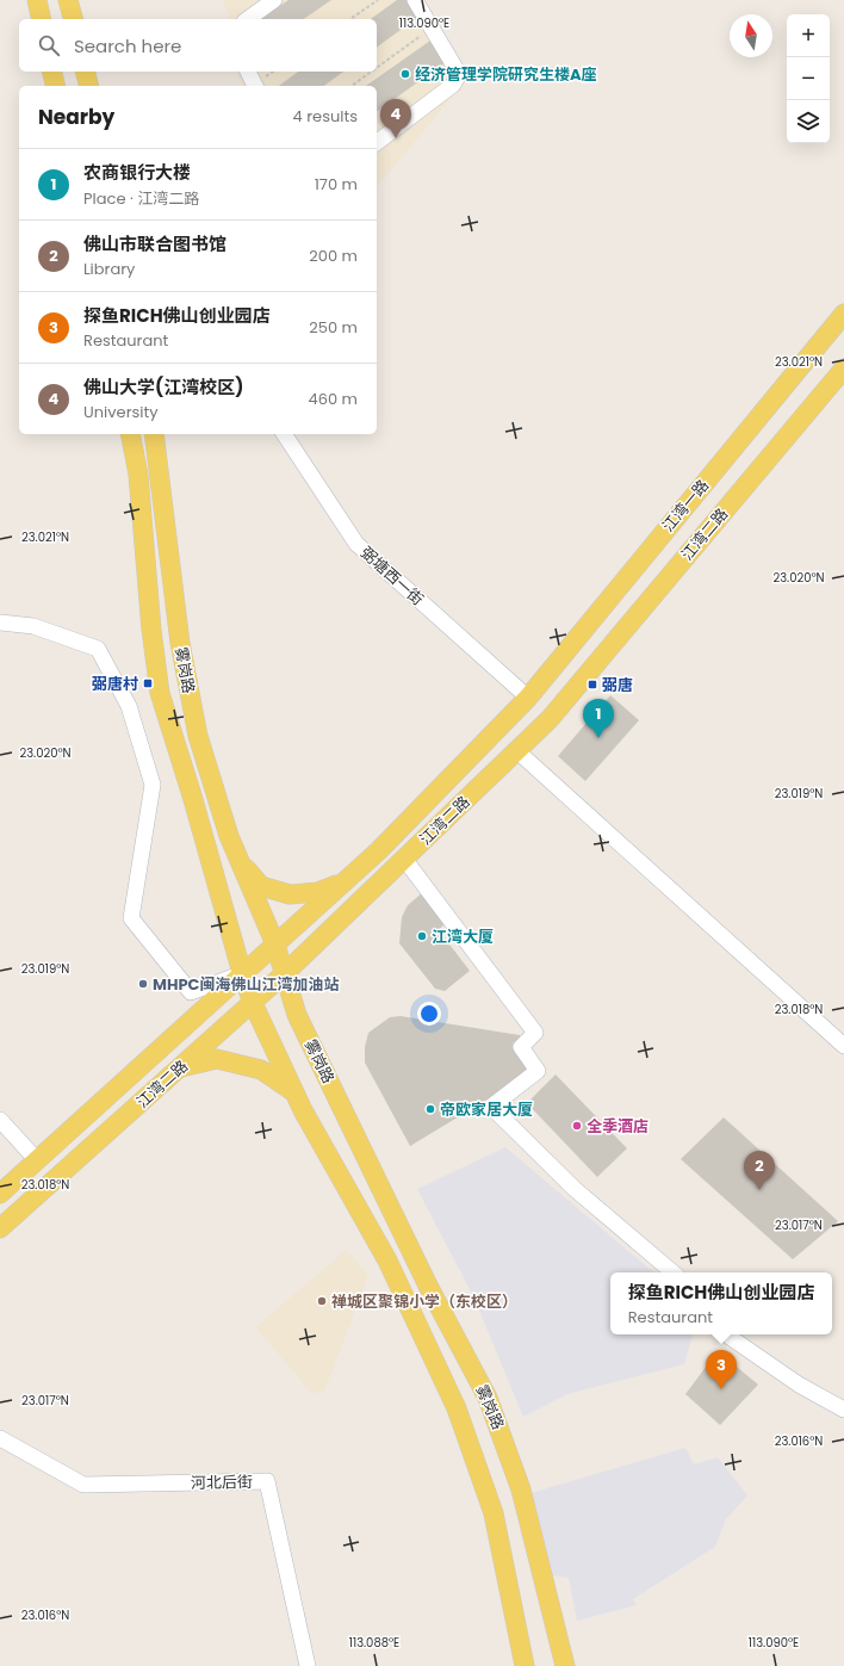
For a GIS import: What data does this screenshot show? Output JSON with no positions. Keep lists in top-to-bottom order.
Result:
{
  "streets": {
    "main road": ["江湾一路", "江湾二路", "雾岗路"],
    "street": ["弼塘西一街", "河北后街"]
  },
  "crossings": [
    ["江湾一路", "江湾二路"],
    ["江湾一路", "弼塘西一街"],
    ["江湾二路", "弼塘西一街"],
    ["江湾二路", "雾岗路"]
  ],
  "places": {
    "other": [
      "经济管理学院研究生楼A座",
      "江湾大厦",
      "MHPC闽海佛山江湾加油站",
      "帝欧家居大厦",
      "全季酒店",
      "禅城区聚锦小学（东校区）"
    ],
    "transit": ["弼唐村", "弼唐"]
  },
  "north": "top",
  "page": {
    "map_buttons": ["+", "−"],
    "search": "Search here",
    "heading": ["Nearby", "4 results"],
    "pins": [
      "4",
      "1",
      "2",
      "3"
    ],
    "list": [
      {
        "mark": "1",
        "name": "农商银行大楼",
        "note": "Place · 江湾二路",
        "value": "170 m"
      },
      {
        "mark": "2",
        "name": "佛山市联合图书馆",
        "note": "Library",
        "value": "200 m"
      },
      {
        "mark": "3",
        "name": "探鱼RICH佛山创业园店",
        "note": "Restaurant",
        "value": "250 m"
      },
      {
        "mark": "4",
        "name": "佛山大学(江湾校区)",
        "note": "University",
        "value": "460 m"
      }
    ],
    "popup": ["探鱼RICH佛山创业园店", "Restaurant"]
  },
  "coordinates": [
    "113.090°E",
    "23.021°N",
    "23.020°N",
    "23.019°N",
    "23.018°N",
    "23.017°N",
    "23.016°N",
    "113.088°E"
  ]
}
